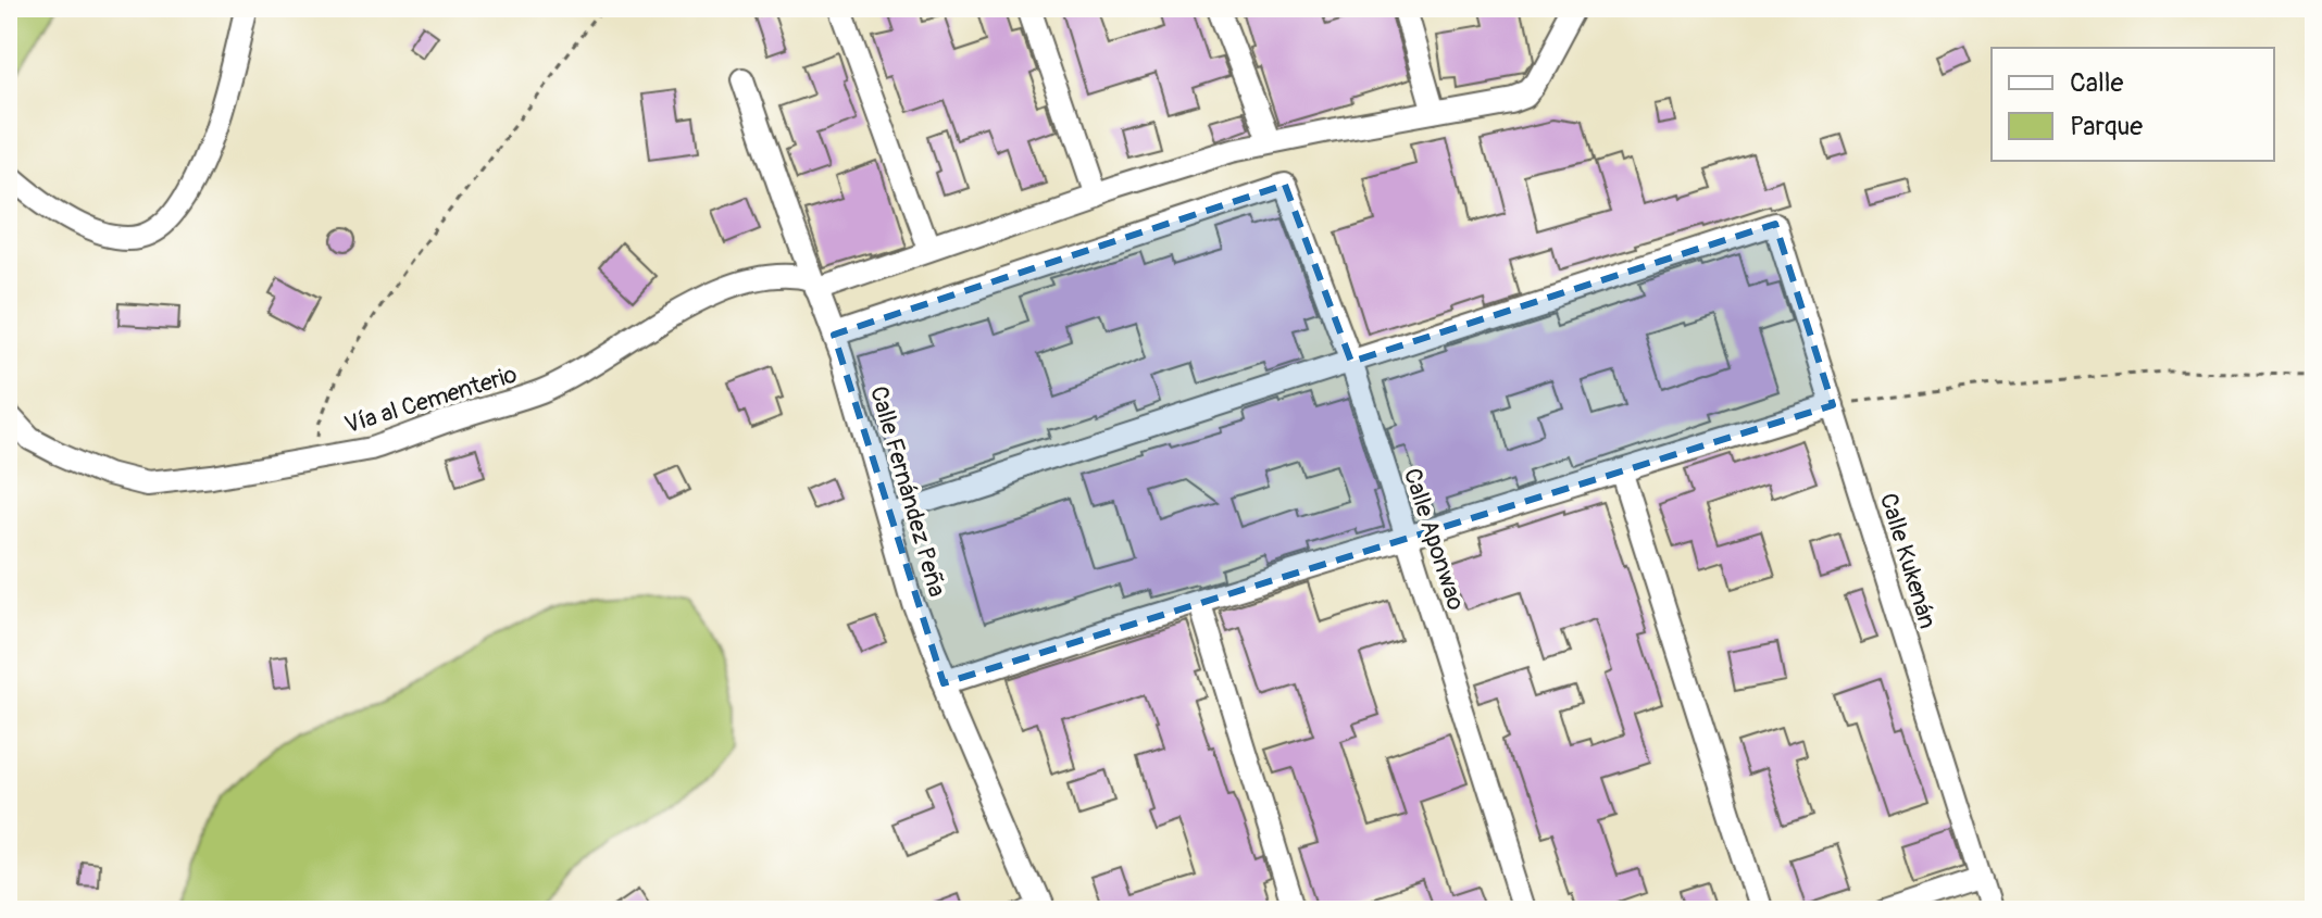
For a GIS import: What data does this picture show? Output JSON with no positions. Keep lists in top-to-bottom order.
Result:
{
  "streets": {
    "street": [
      "Vía al Cementerio",
      "Calle Fernández Peña",
      "Calle Aponwao",
      "Calle Kukenán"
    ]
  },
  "crossings": [
    ["Vía al Cementerio", "Calle Fernández Peña"],
    ["Calle Fernández Peña", "Calle Aponwao"],
    ["Calle Aponwao", "Calle Kukenán"]
  ],
  "legend": ["Calle", "Parque"]
}
